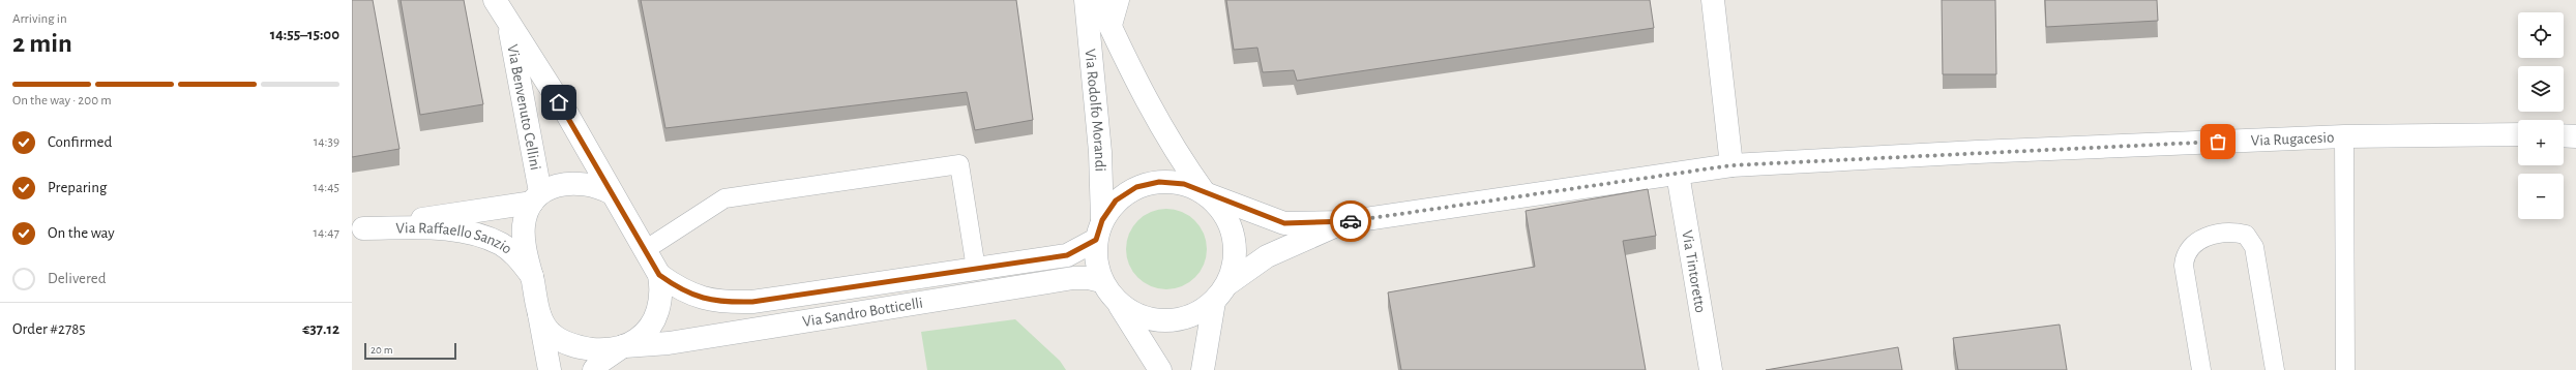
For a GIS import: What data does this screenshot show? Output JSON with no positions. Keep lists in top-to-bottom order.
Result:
{
  "streets": {
    "street": [
      "Via Benvenuto Cellini",
      "Via Rodolfo Morandi",
      "Via Rugacesio",
      "Via Raffaello Sanzio",
      "Via Tintoretto",
      "Via Sandro Botticelli"
    ]
  },
  "crossings": [
    ["Via Benvenuto Cellini", "Via Raffaello Sanzio"],
    ["Via Benvenuto Cellini", "Via Sandro Botticelli"],
    ["Via Rodolfo Morandi", "Via Rugacesio"],
    ["Via Rodolfo Morandi", "Via Sandro Botticelli"],
    ["Via Rugacesio", "Via Tintoretto"],
    ["Via Rugacesio", "Via Sandro Botticelli"]
  ],
  "scale_bar": "20 m",
  "page": {
    "heading": ["2 min", "Arriving in", "14:55–15:00"],
    "panel": ["Order #2785", "€37.12"],
    "map_buttons": ["+", "−"],
    "bar": "On the way · 200 m",
    "list": [
      ["Confirmed", "14:39"],
      ["Preparing", "14:45"],
      ["On the way", "14:47"],
      "Delivered"
    ],
    "scale": "20 m"
  }
}
